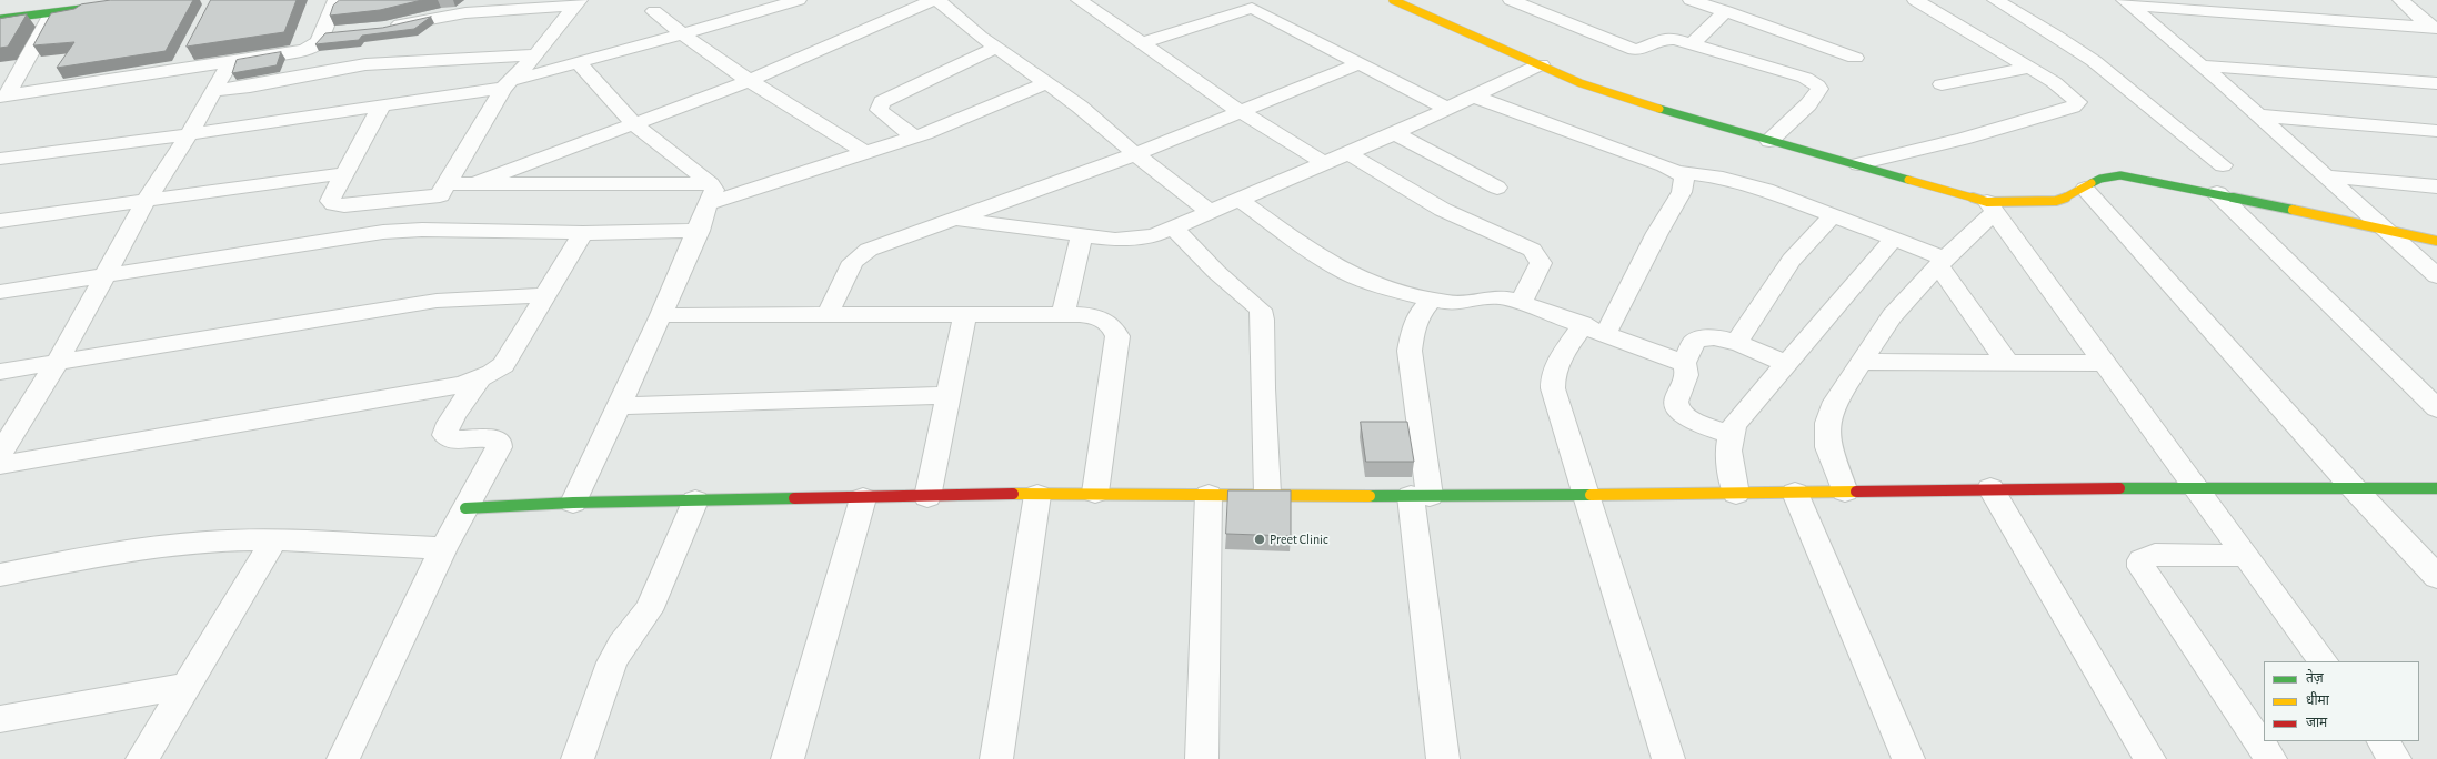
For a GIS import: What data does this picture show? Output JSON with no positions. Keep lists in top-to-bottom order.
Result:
{
  "places": ["Preet Clinic"],
  "legend": ["तेज़", "धीमा", "जाम"]
}
